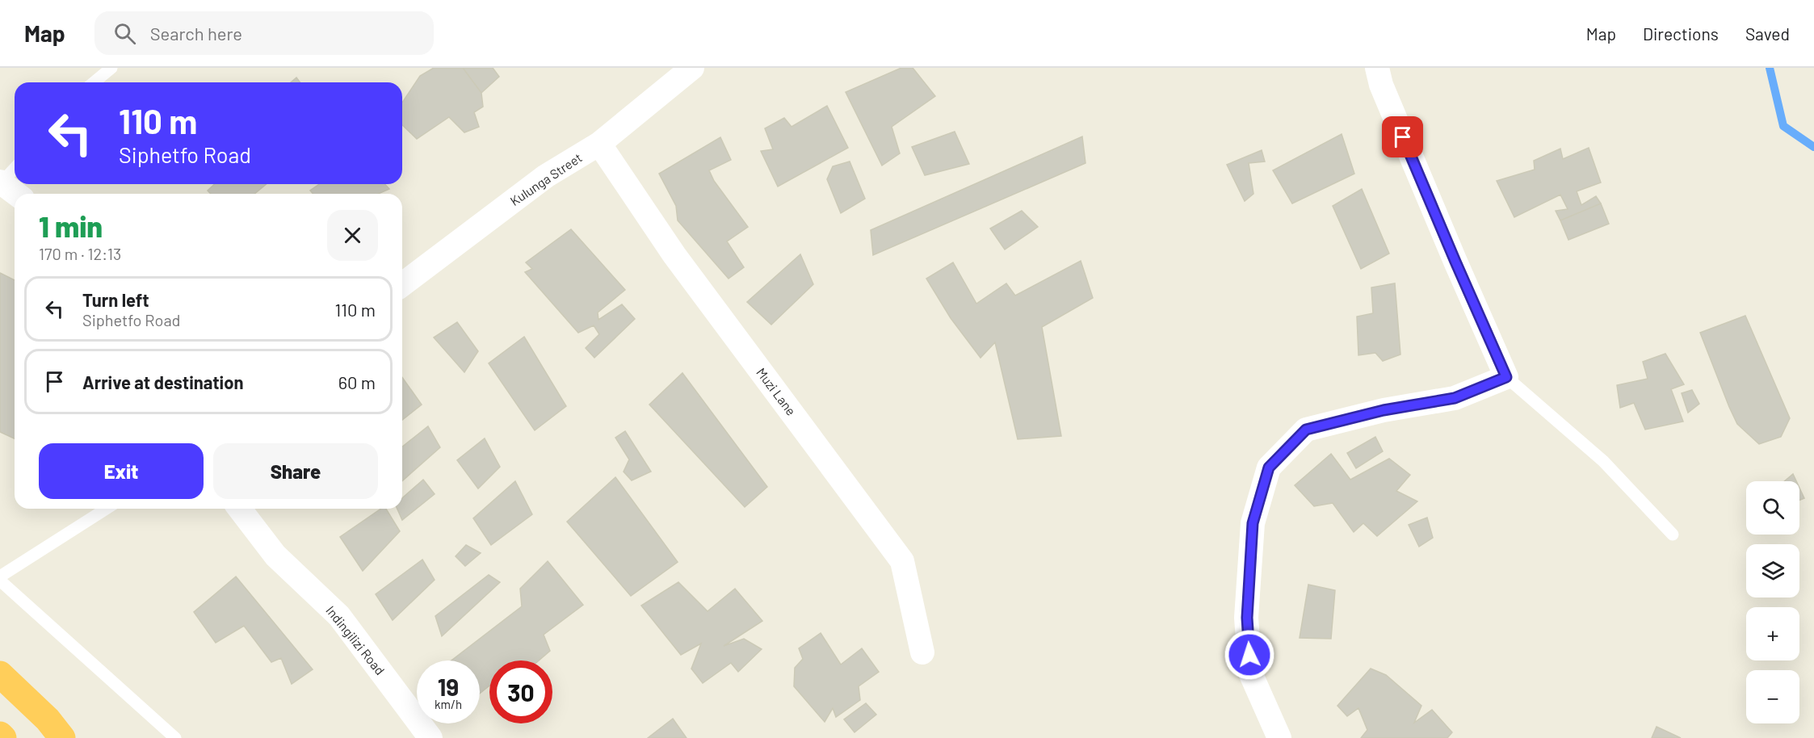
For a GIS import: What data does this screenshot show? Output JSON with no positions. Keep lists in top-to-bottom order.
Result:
{
  "streets": {
    "street": ["Kulunga Street", "Muzi Lane", "Indingilizi Road"]
  },
  "crossings": [
    ["Kulunga Street", "Muzi Lane"]
  ],
  "page": {
    "header": "Map",
    "search": "Search here",
    "nav": ["Map", "Directions", "Saved"],
    "turn": ["110 m", "Siphetfo Road"],
    "heading": ["1 min", "170 m · 12:13"],
    "list": [
      {
        "name": "Turn left",
        "note": "Siphetfo Road",
        "value": "110 m"
      },
      {
        "name": "Arrive at destination",
        "value": "60 m"
      }
    ],
    "buttons": ["Exit", "Share"],
    "map_buttons": ["+", "−"],
    "speed": "19 km/h",
    "limit": "30"
  }
}
